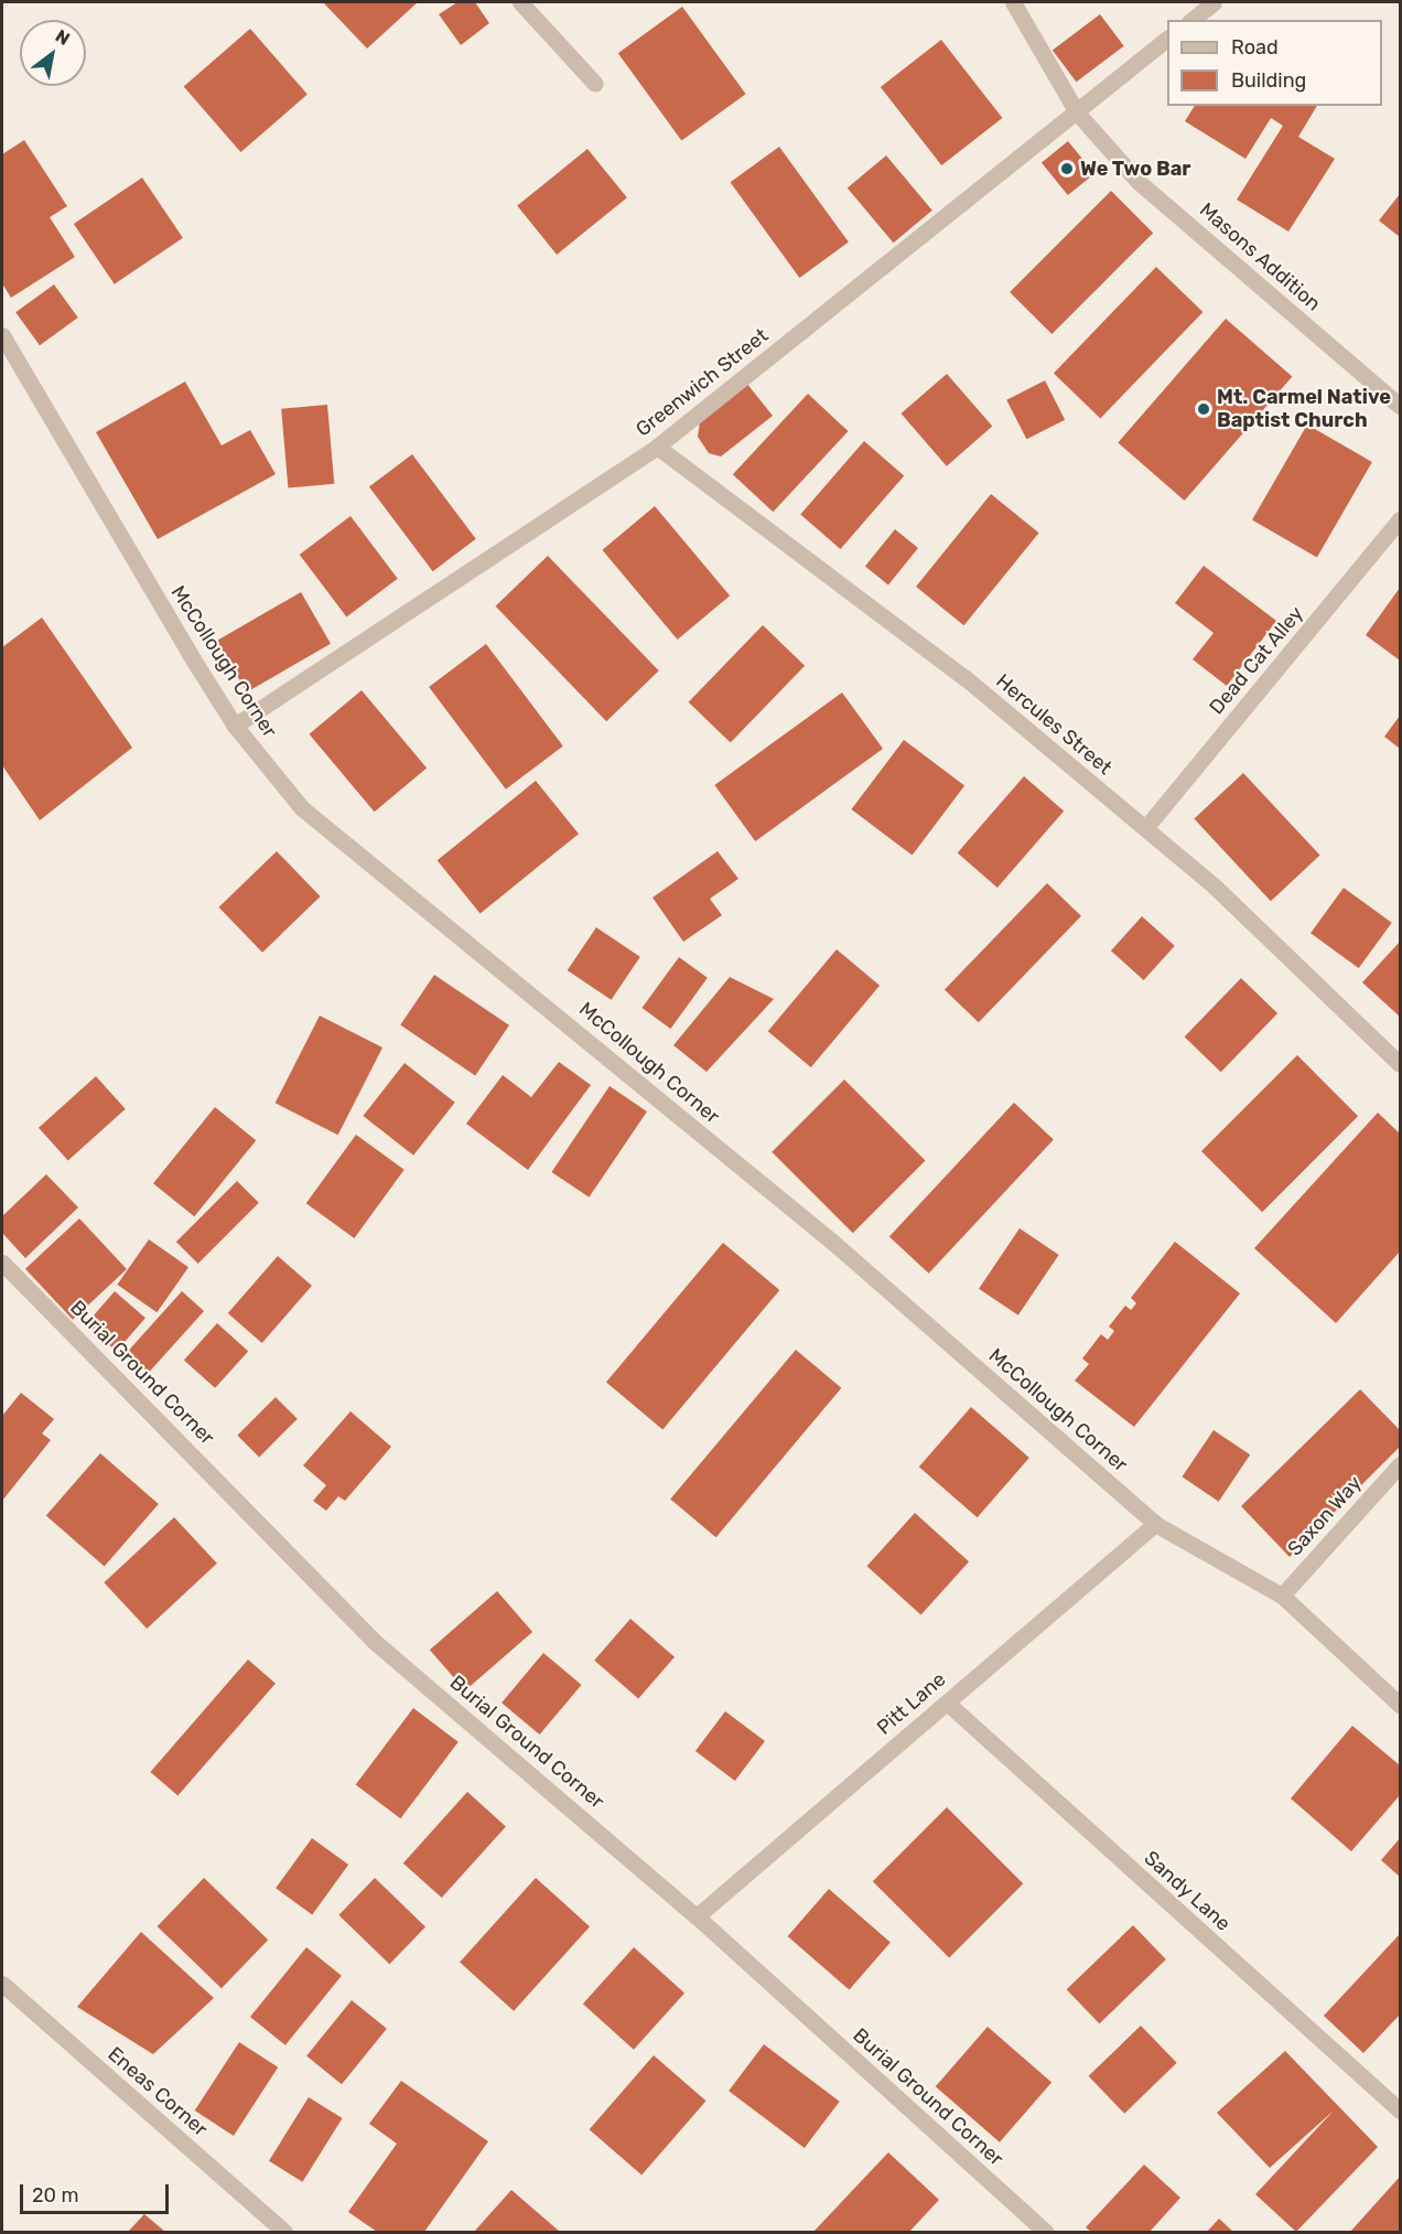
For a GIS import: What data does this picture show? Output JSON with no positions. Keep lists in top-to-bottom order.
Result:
{
  "streets": {
    "street": [
      "Masons Addition",
      "Greenwich Street",
      "Dead Cat Alley",
      "McCollough Corner",
      "Hercules Street",
      "Burial Ground Corner",
      "Saxon Way",
      "Pitt Lane",
      "Sandy Lane",
      "Eneas Corner"
    ]
  },
  "crossings": [
    ["Masons Addition", "Greenwich Street"],
    ["Greenwich Street", "McCollough Corner"],
    ["Greenwich Street", "Hercules Street"],
    ["Dead Cat Alley", "Hercules Street"],
    ["McCollough Corner", "Saxon Way"],
    ["McCollough Corner", "Pitt Lane"],
    ["Burial Ground Corner", "Pitt Lane"],
    ["Pitt Lane", "Sandy Lane"]
  ],
  "places": ["We Two Bar", "Mt. Carmel Native Baptist Church"],
  "legend": ["Road", "Building"],
  "scale_bar": "20 m",
  "north": "top right"
}
